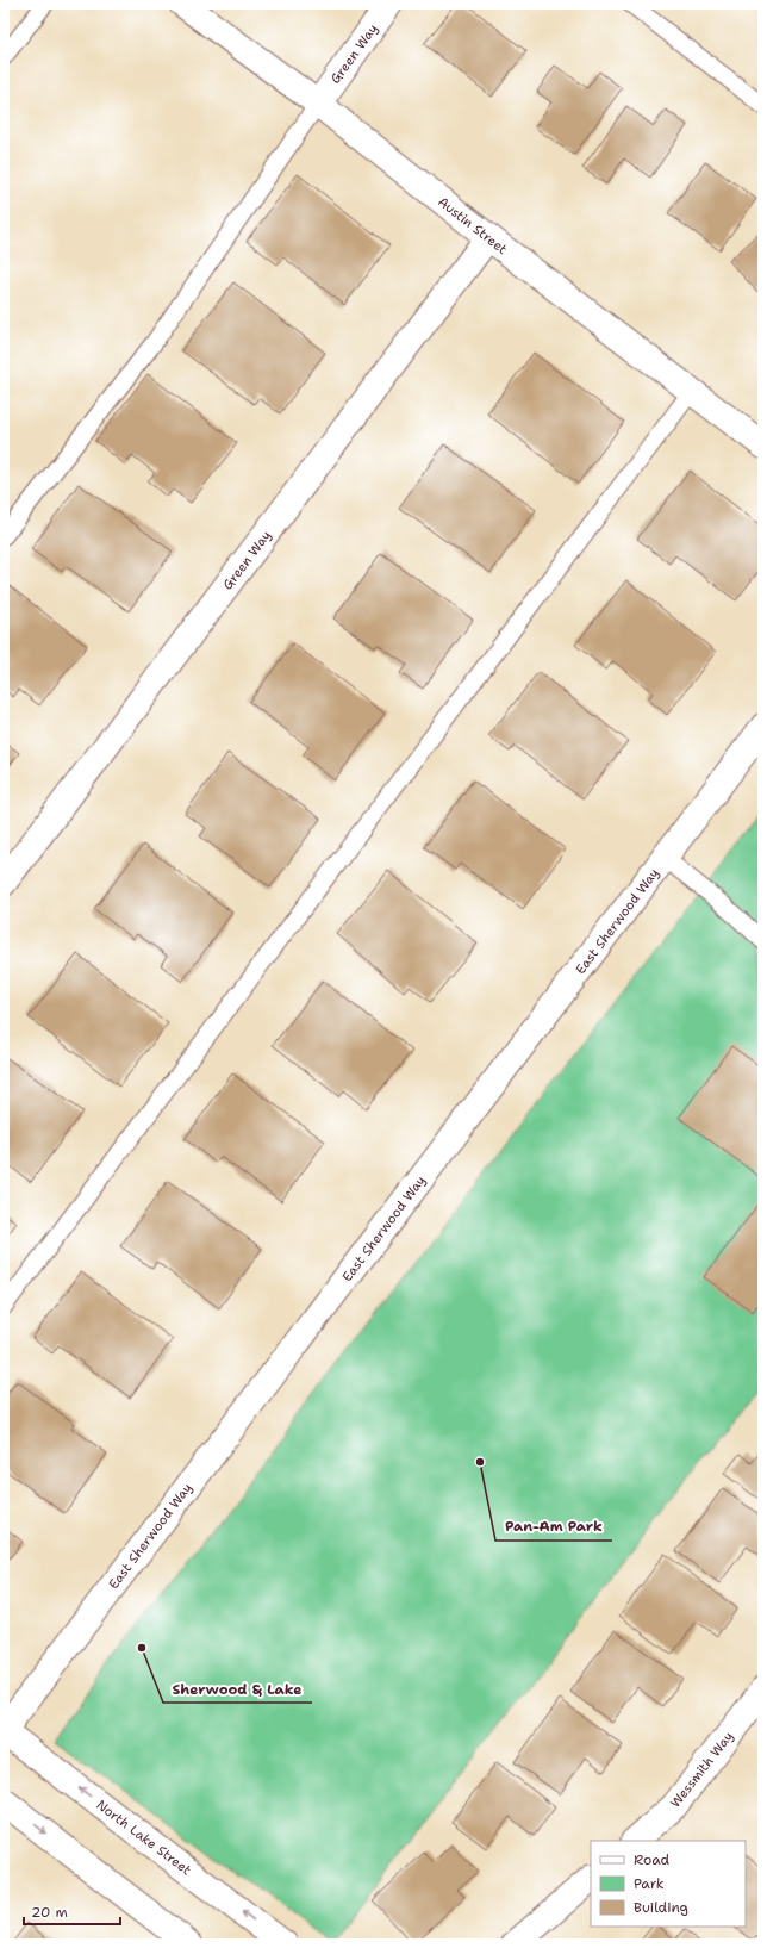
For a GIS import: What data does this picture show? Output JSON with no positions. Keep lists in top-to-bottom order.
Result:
{
  "streets": {
    "street": [
      "Green Way",
      "Austin Street",
      "East Sherwood Way",
      "Wessmith Way",
      "North Lake Street"
    ]
  },
  "crossings": [
    ["Green Way", "Austin Street"],
    ["East Sherwood Way", "North Lake Street"]
  ],
  "places": ["Pan-Am Park", "Sherwood & Lake"],
  "legend": ["Road", "Park", "Building"],
  "scale_bar": "20 m"
}
